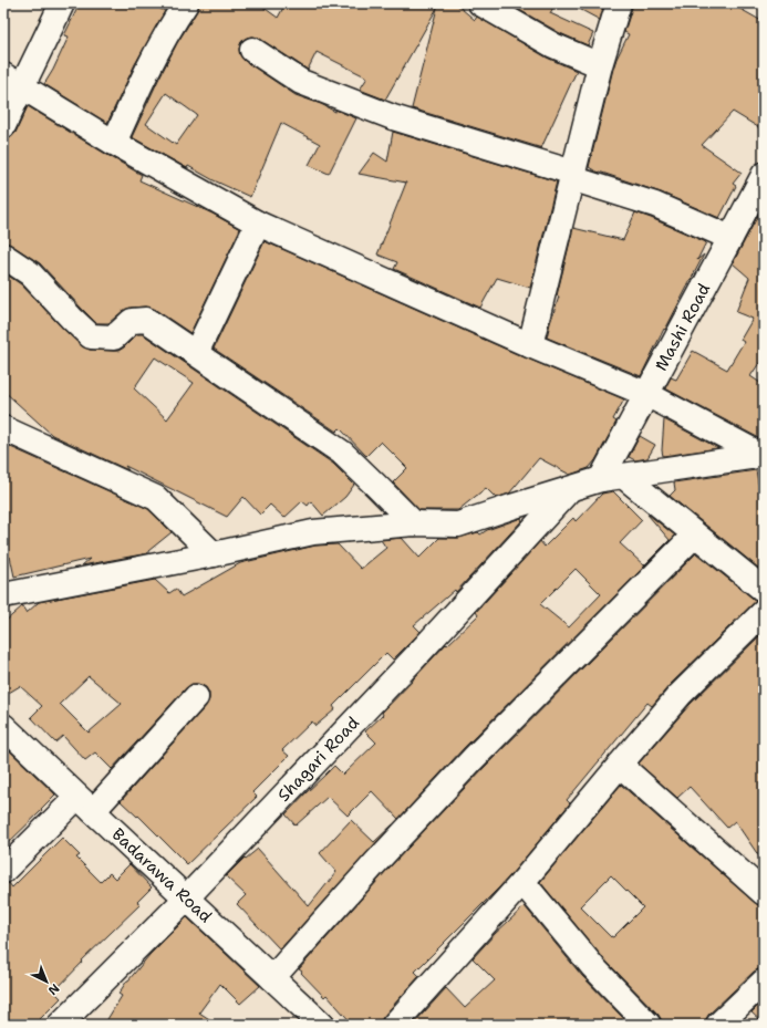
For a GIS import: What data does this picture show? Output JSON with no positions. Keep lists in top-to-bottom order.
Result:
{
  "streets": {
    "street": ["Mashi Road", "Shagari Road", "Badarawa Road"]
  },
  "crossings": [
    ["Shagari Road", "Badarawa Road"]
  ],
  "north": "bottom right"
}
